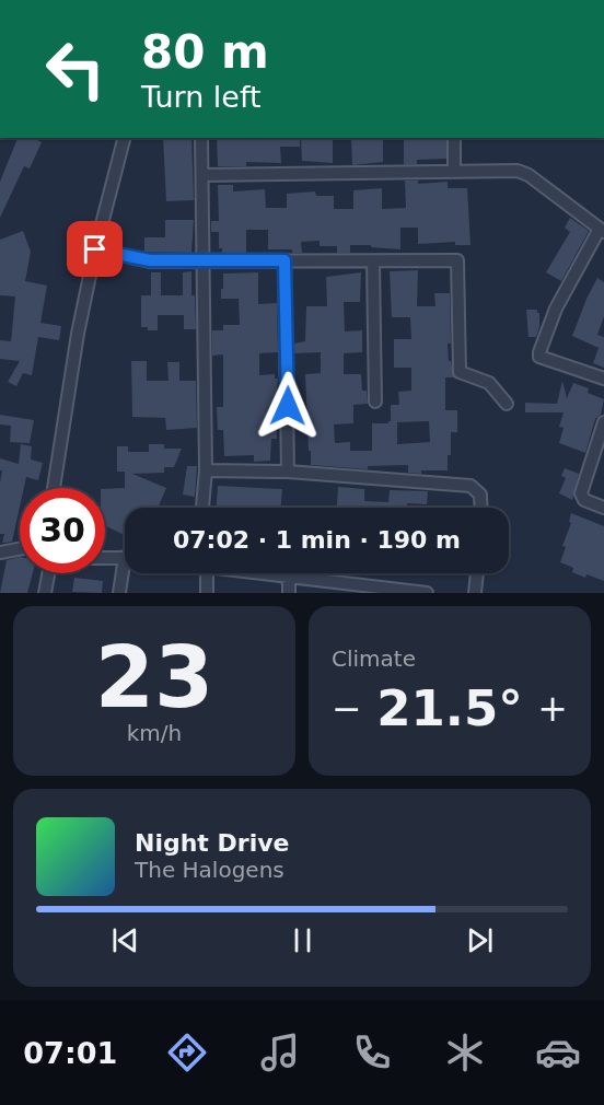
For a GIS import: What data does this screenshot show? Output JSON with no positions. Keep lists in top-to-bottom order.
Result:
{
  "page": {
    "turn": ["80 m", "Turn left"],
    "limit": "30",
    "trip": "07:02 · 1 min · 190 m",
    "tile": [
      ["23", "km/h"],
      "Climate"
    ],
    "heat": ["−", "21.5°", "+"],
    "song": ["Night Drive", "The Halogens"],
    "tabs": "07:01"
  }
}
